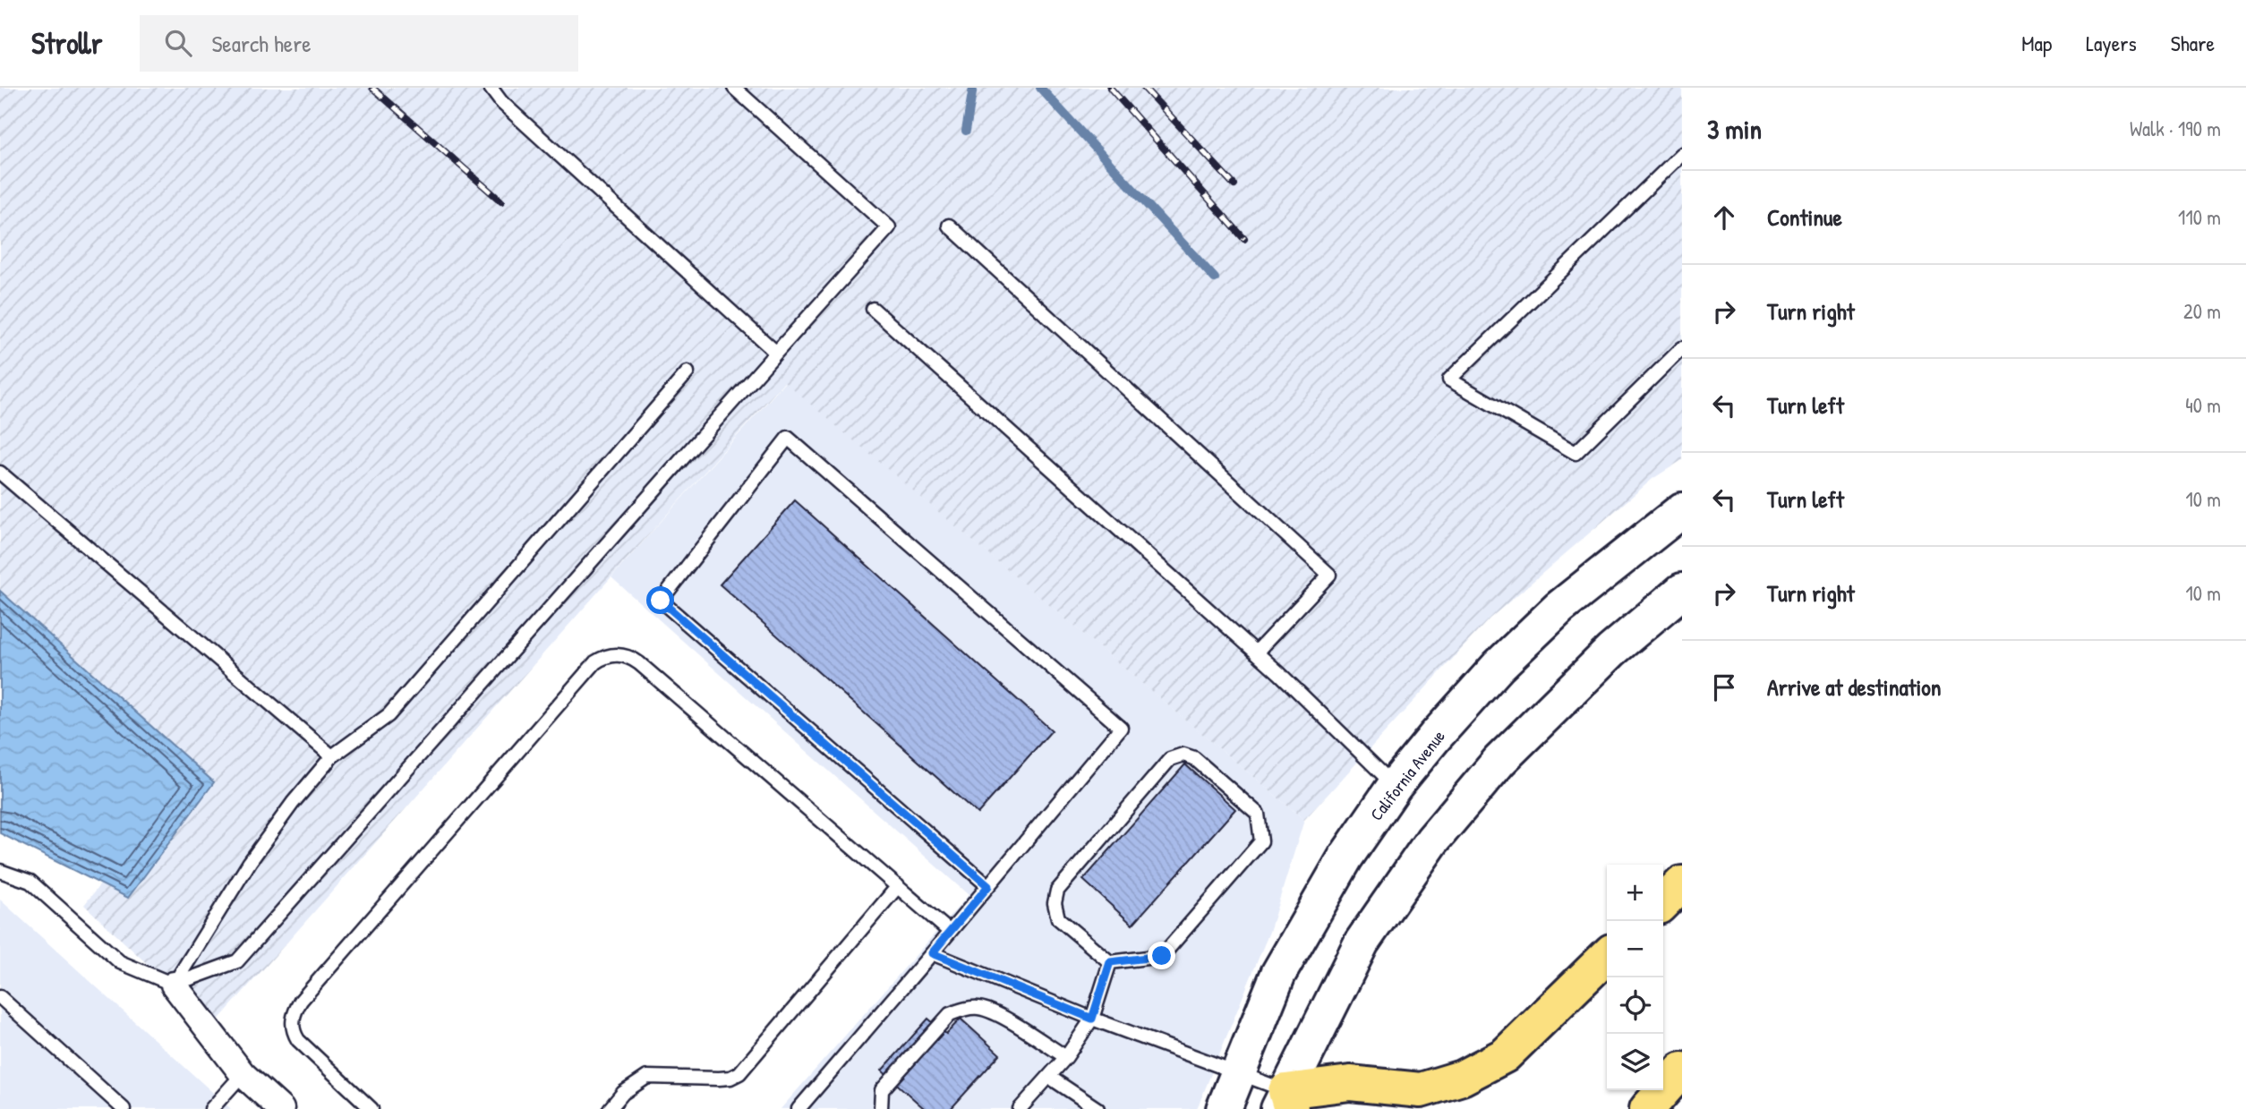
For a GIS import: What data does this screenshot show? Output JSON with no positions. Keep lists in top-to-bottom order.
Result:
{
  "streets": {
    "main road": ["California Avenue"]
  },
  "page": {
    "header": "Strollr",
    "search": "Search here",
    "nav": ["Map", "Layers", "Share"],
    "heading": ["3 min", "Walk · 190 m"],
    "list": [
      ["Continue", "110 m"],
      ["Turn right", "20 m"],
      ["Turn left", "40 m"],
      ["Turn left", "10 m"],
      ["Turn right", "10 m"],
      "Arrive at destination"
    ],
    "map_buttons": ["+", "−"]
  }
}
